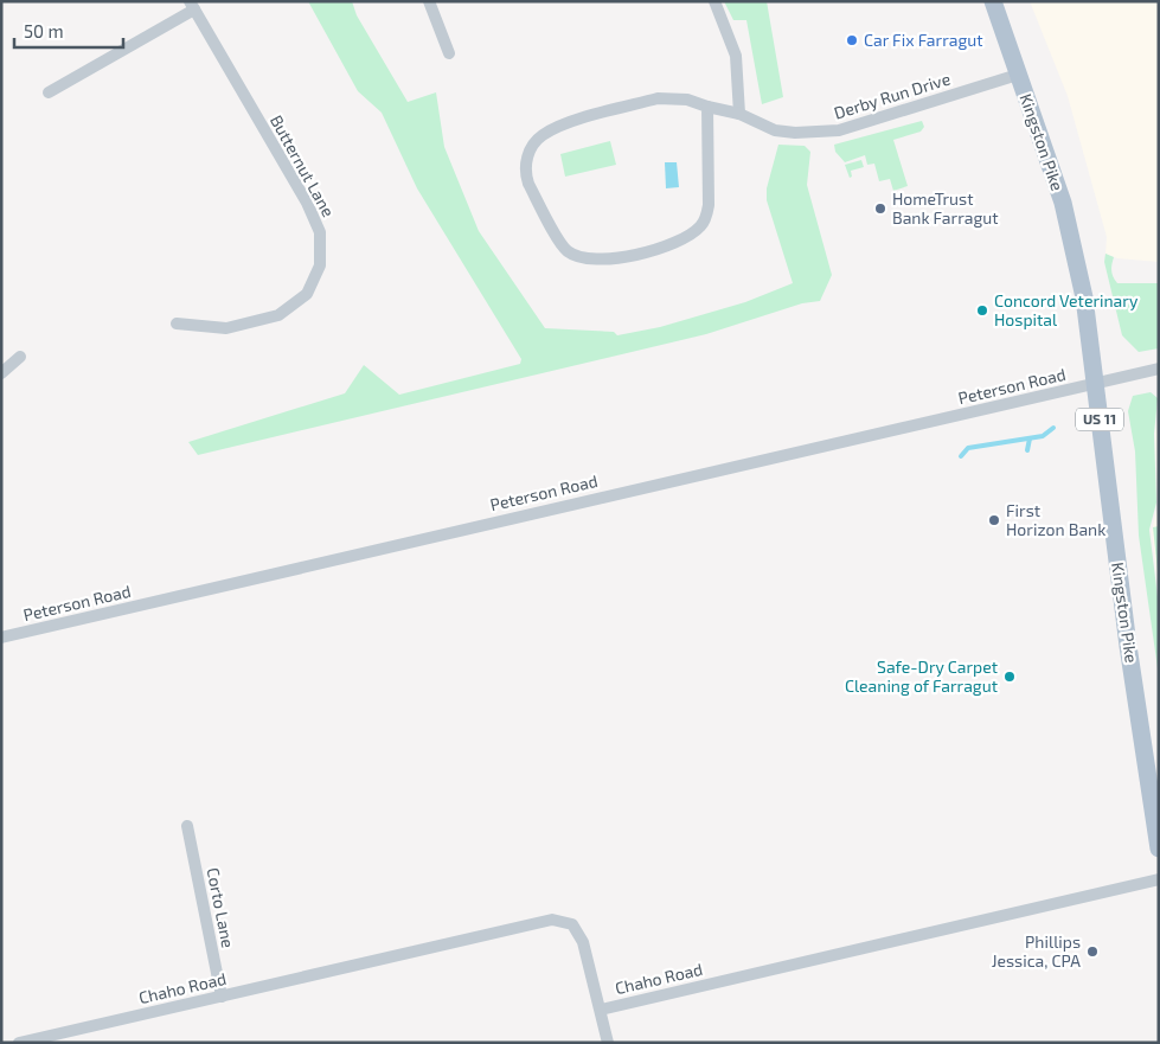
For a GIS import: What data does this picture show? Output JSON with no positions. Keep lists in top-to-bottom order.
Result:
{
  "streets": {
    "main road": ["Kingston Pike", "US 11"],
    "street": [
      "Derby Run Drive",
      "Butternut Lane",
      "Peterson Road",
      "Corto Lane",
      "Chaho Road"
    ]
  },
  "crossings": [
    ["Derby Run Drive", "Kingston Pike"],
    ["Kingston Pike", "Peterson Road"],
    ["Corto Lane", "Chaho Road"]
  ],
  "places": [
    "Car Fix Farragut",
    "HomeTrust Bank Farragut",
    "Concord Veterinary Hospital",
    "First Horizon Bank",
    "Safe-Dry Carpet Cleaning of Farragut",
    "Phillips Jessica, CPA"
  ],
  "scale_bar": "50 m"
}
